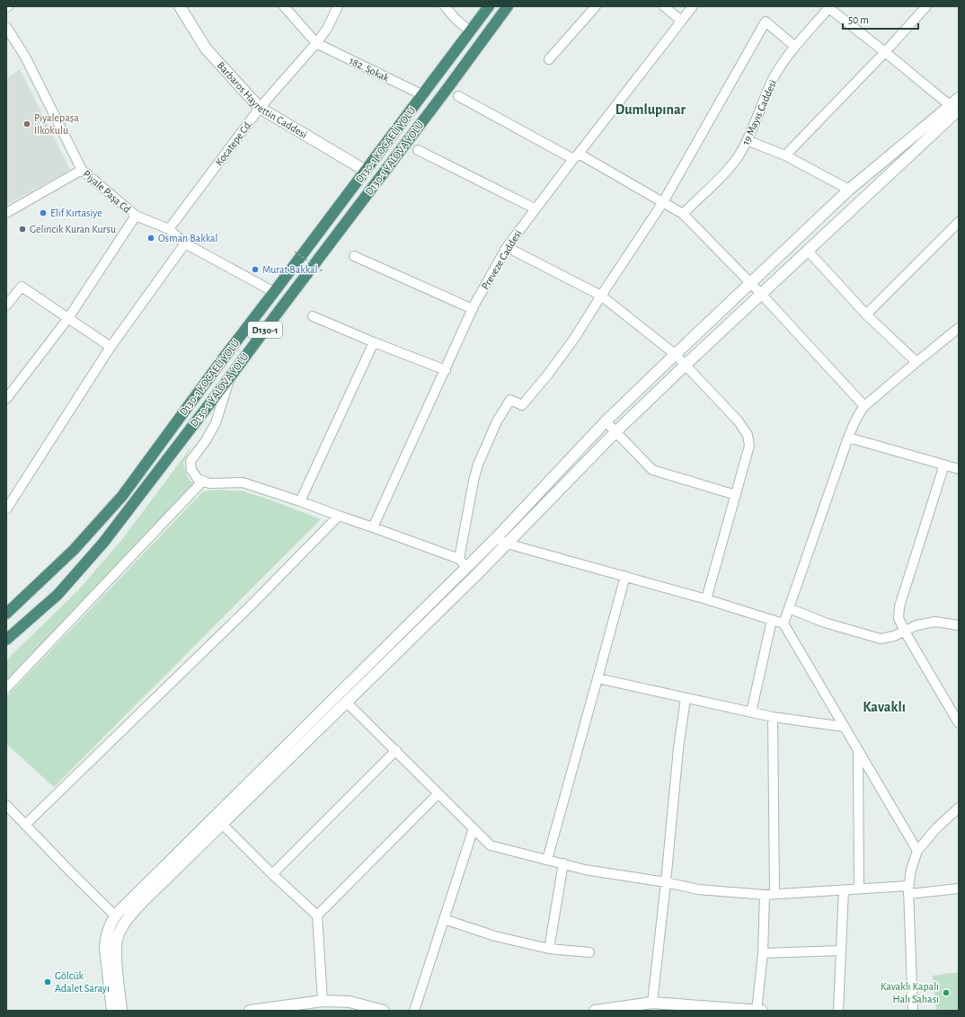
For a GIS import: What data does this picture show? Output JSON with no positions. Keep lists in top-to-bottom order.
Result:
{
  "streets": {
    "highway": ["D130-1 KOCAELİ YOLU", "D130-1 YALOVA YOLU", "D130-1"],
    "main road": ["Barbaros Hayrettin Caddesi"],
    "street": [
      "182. Sokak",
      "19 Mayıs Caddesi",
      "Kocatepe Cd.",
      "Piyale Paşa Cd.",
      "Preveze Caddesi"
    ]
  },
  "crossings": [
    ["182. Sokak", "Kocatepe Cd."],
    ["182. Sokak", "D130-1 KOCAELİ YOLU"],
    ["Barbaros Hayrettin Caddesi", "Kocatepe Cd."],
    ["Barbaros Hayrettin Caddesi", "D130-1 KOCAELİ YOLU"],
    ["Kocatepe Cd.", "Piyale Paşa Cd."],
    ["D130-1 KOCAELİ YOLU", "Piyale Paşa Cd."]
  ],
  "districts": ["Dumlupınar", "Kavaklı"],
  "places": [
    "Piyalepaşa İlkokulu",
    "Elif Kırtasiye",
    "Gelincik Kuran Kursu",
    "Osman Bakkal",
    "Murat Bakkal",
    "Gölcük Adalet Sarayı",
    "Kavaklı Kapalı Halı Sahası"
  ],
  "scale_bar": "50 m"
}
